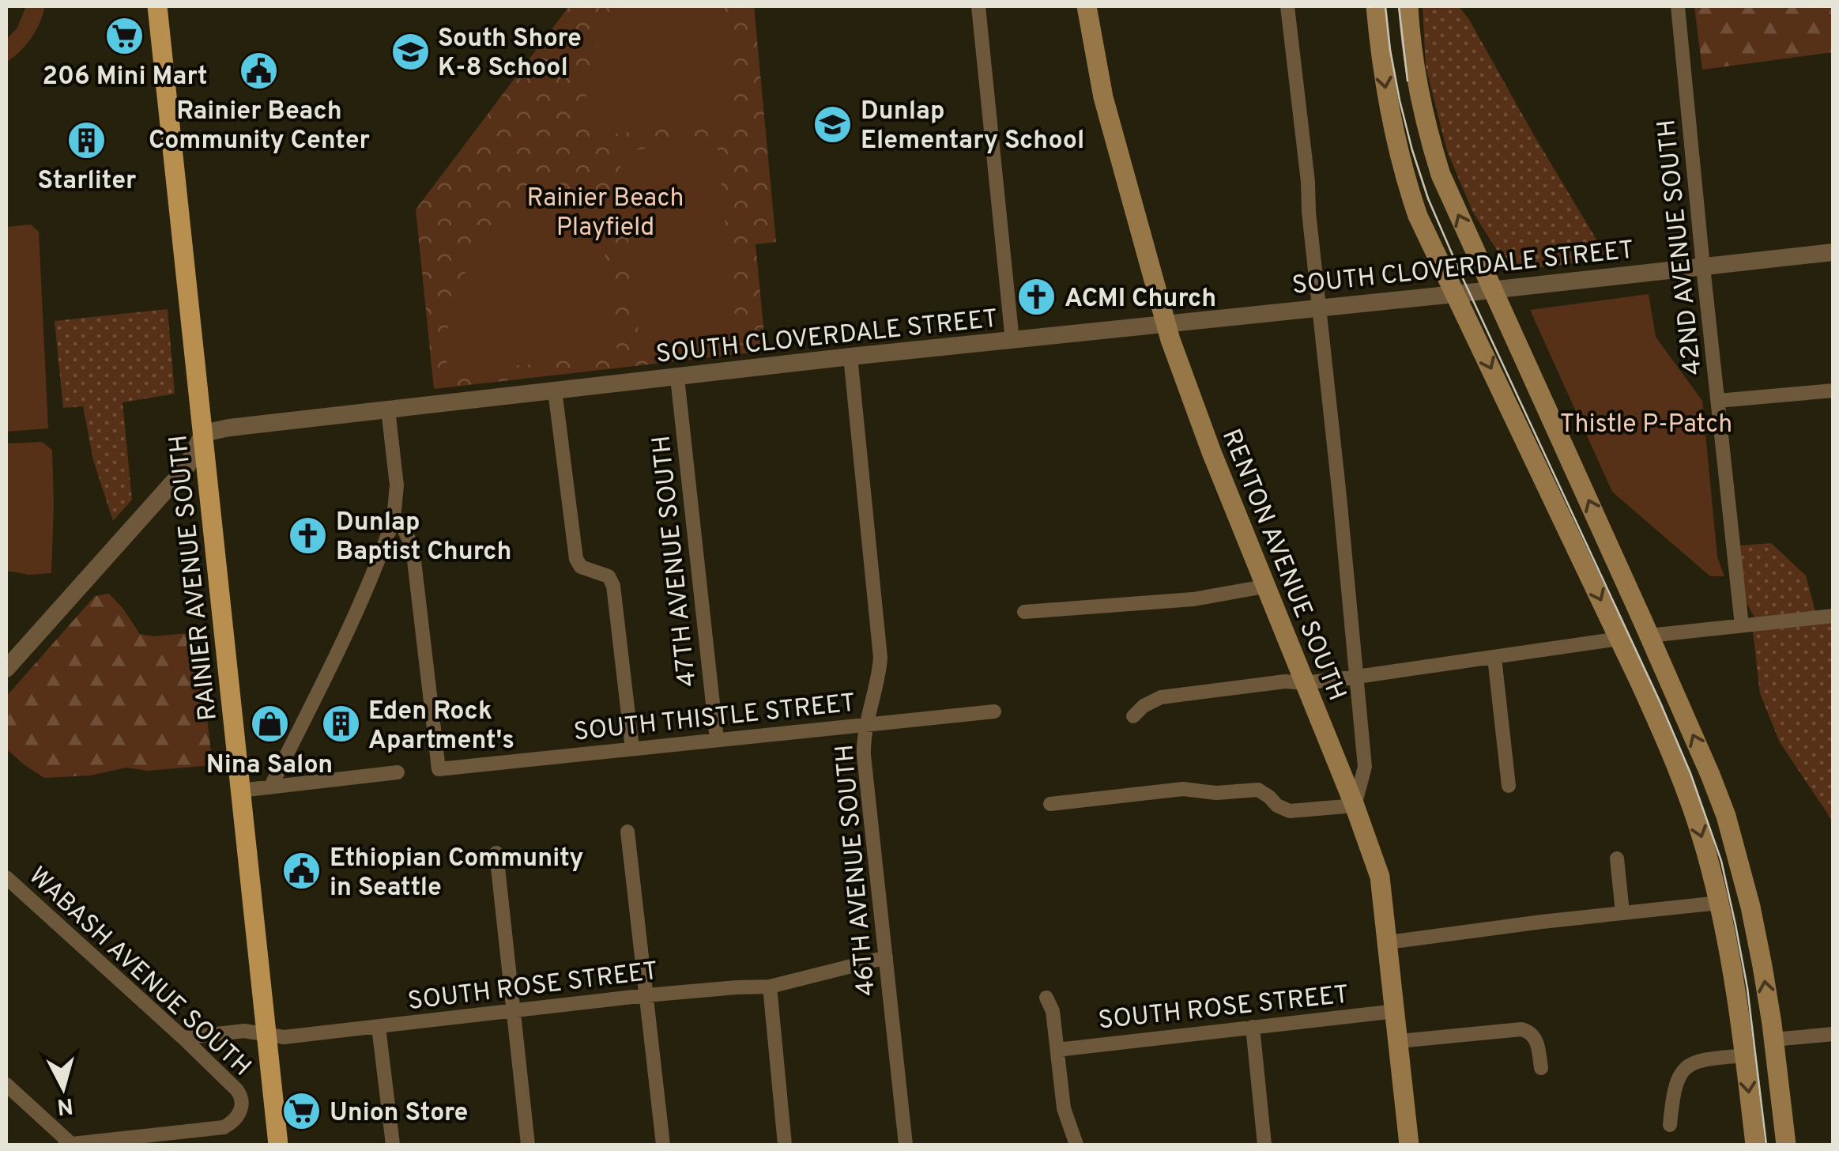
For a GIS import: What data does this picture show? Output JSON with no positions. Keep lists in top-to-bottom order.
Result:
{
  "streets": {
    "main road": ["RENTON AVENUE SOUTH", "RAINIER AVENUE SOUTH"],
    "street": [
      "42ND AVENUE SOUTH",
      "SOUTH CLOVERDALE STREET",
      "47TH AVENUE SOUTH",
      "SOUTH THISTLE STREET",
      "46TH AVENUE SOUTH",
      "WABASH AVENUE SOUTH",
      "SOUTH ROSE STREET"
    ]
  },
  "crossings": [
    ["42ND AVENUE SOUTH", "SOUTH CLOVERDALE STREET"],
    ["SOUTH CLOVERDALE STREET", "47TH AVENUE SOUTH"],
    ["SOUTH CLOVERDALE STREET", "RENTON AVENUE SOUTH"],
    ["SOUTH CLOVERDALE STREET", "RAINIER AVENUE SOUTH"],
    ["SOUTH CLOVERDALE STREET", "46TH AVENUE SOUTH"],
    ["47TH AVENUE SOUTH", "SOUTH THISTLE STREET"],
    ["RENTON AVENUE SOUTH", "SOUTH ROSE STREET"],
    ["RAINIER AVENUE SOUTH", "SOUTH ROSE STREET"],
    ["SOUTH THISTLE STREET", "46TH AVENUE SOUTH"],
    ["46TH AVENUE SOUTH", "SOUTH ROSE STREET"],
    ["WABASH AVENUE SOUTH", "SOUTH ROSE STREET"]
  ],
  "parks": ["Rainier Beach Playfield", "Thistle P-Patch"],
  "places": {
    "supermarket": ["206 Mini Mart", "Union Store"],
    "school or university": ["South Shore K-8 School", "Dunlap Elementary School"],
    "public building": ["Rainier Beach Community Center", "Ethiopian Community in Seattle"],
    "building": ["Starliter", "Eden Rock Apartment's"],
    "church": ["ACMI Church", "Dunlap Baptist Church"],
    "shop": ["Nina Salon"]
  },
  "north": "bottom"
}
